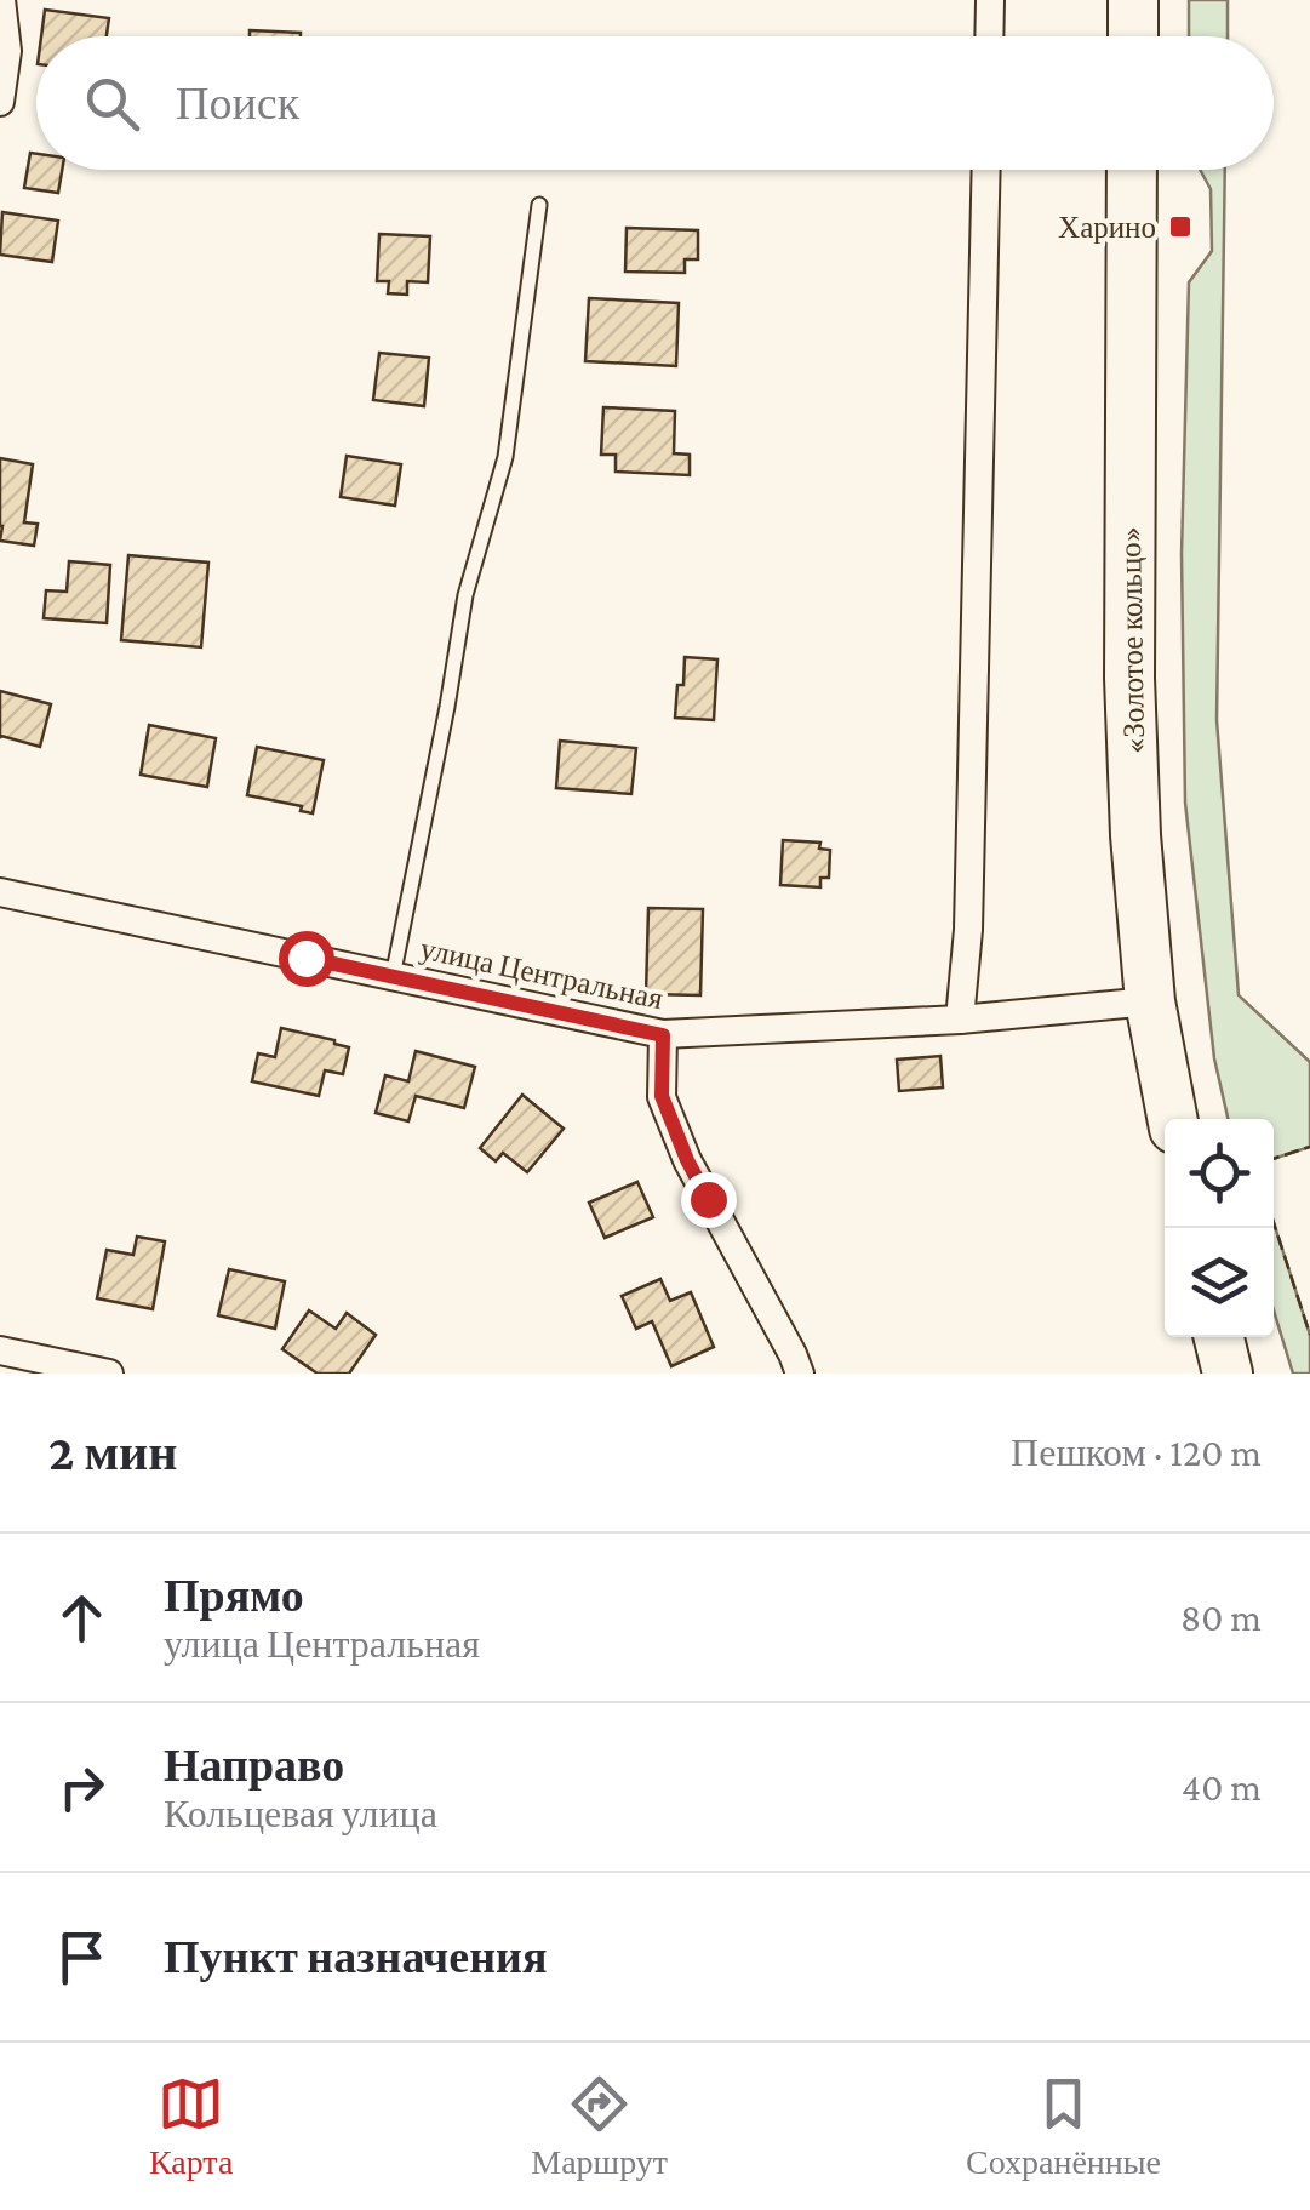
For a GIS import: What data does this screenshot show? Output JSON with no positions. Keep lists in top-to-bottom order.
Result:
{
  "streets": {
    "highway": ["«Золотое кольцо»"],
    "street": ["улица Центральная"]
  },
  "crossings": [
    ["«Золотое кольцо»", "улица Центральная"]
  ],
  "places": {
    "transit": ["Харино"]
  },
  "page": {
    "search": "Поиск",
    "heading": ["2 мин", "Пешком · 120 m"],
    "list": [
      ["Прямо", "улица Центральная", "80 m"],
      ["Направо", "Кольцевая улица", "40 m"],
      "Пункт назначения"
    ],
    "nav": ["Карта", "Маршрут", "Сохранённые"]
  }
}
